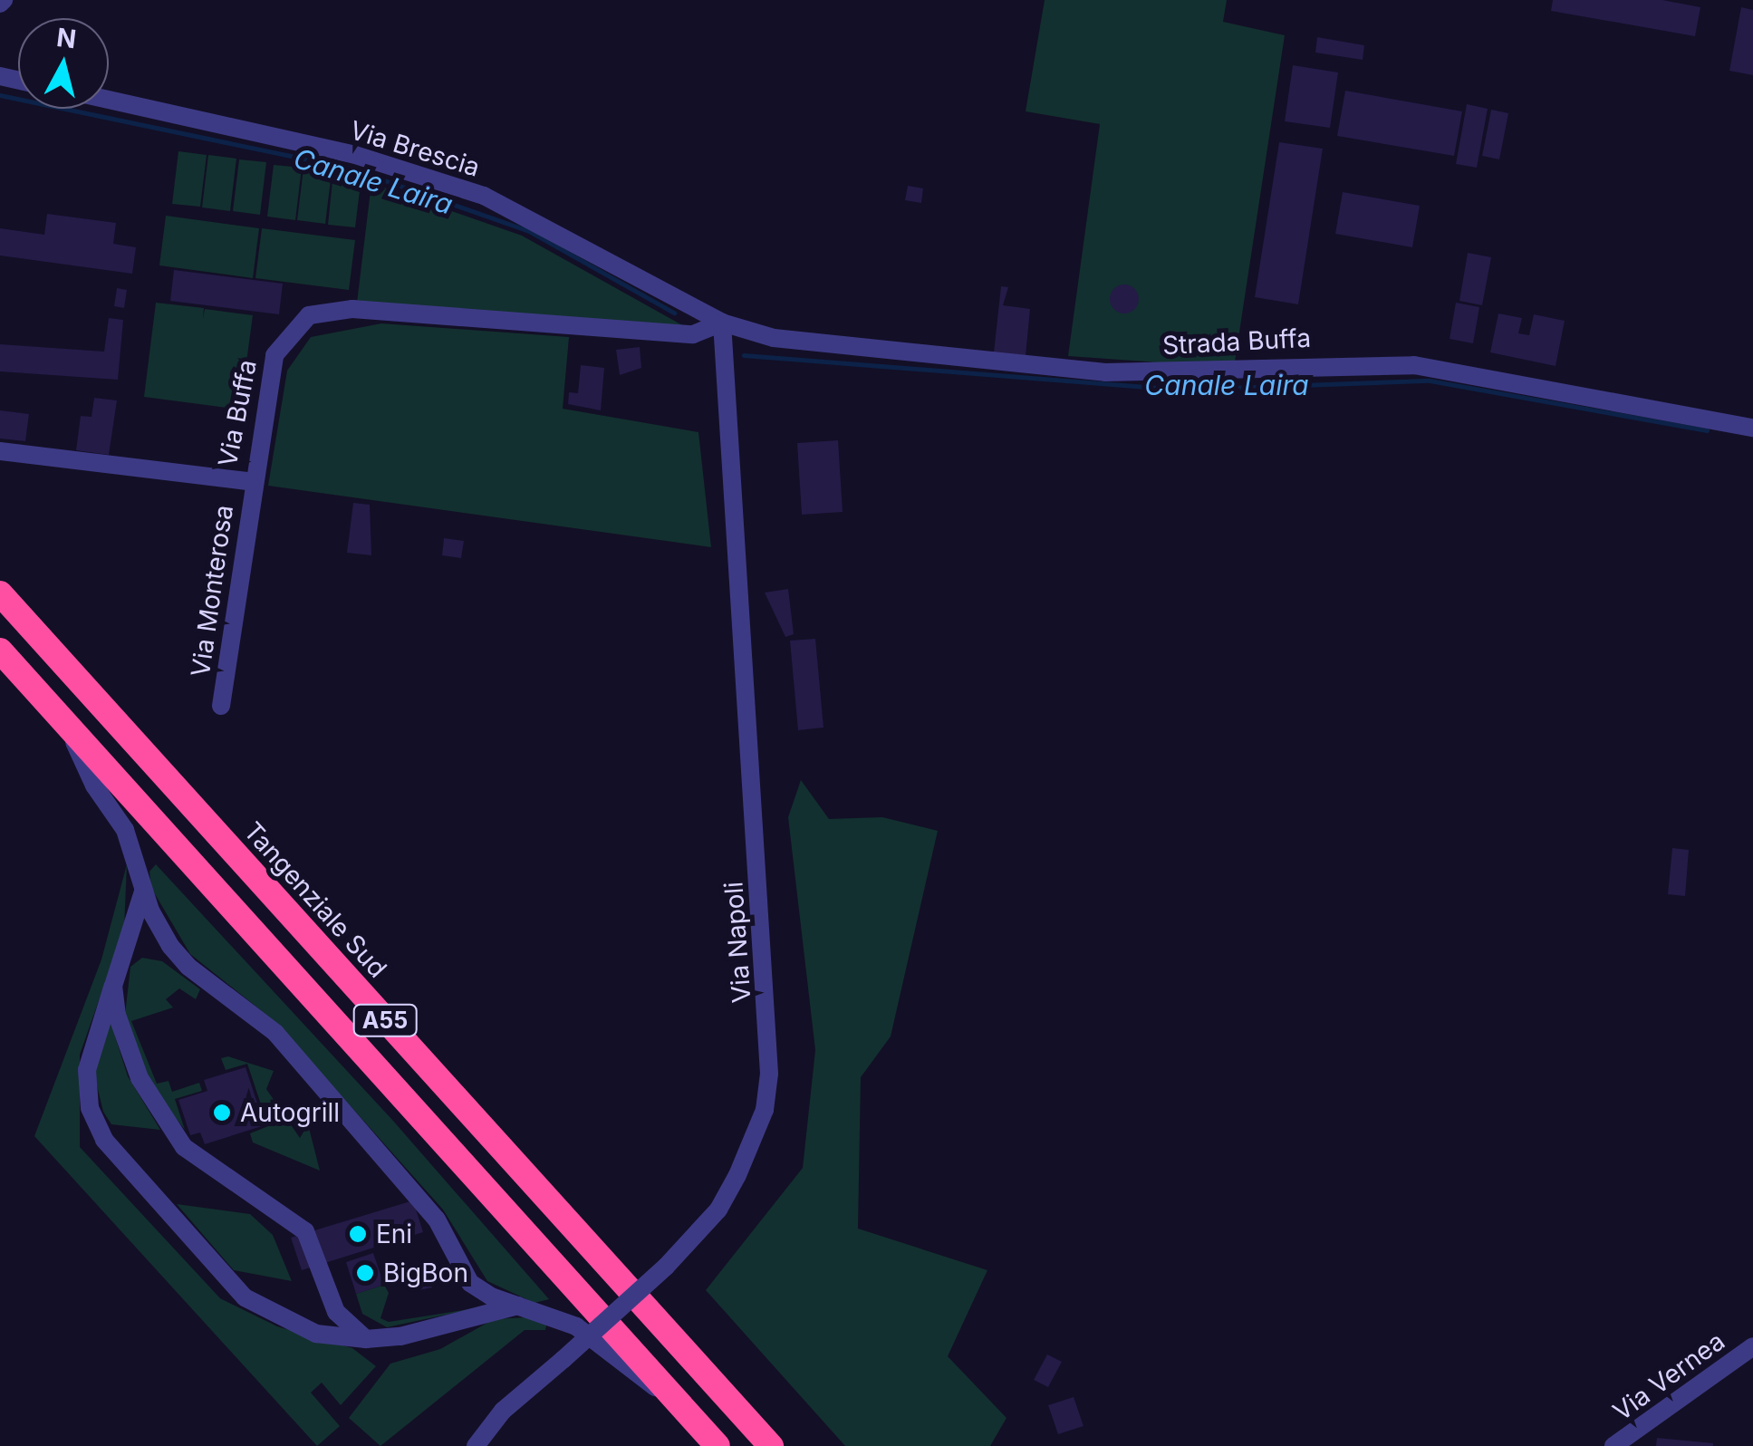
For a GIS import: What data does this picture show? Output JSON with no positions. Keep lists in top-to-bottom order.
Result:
{
  "streets": {
    "highway": ["Tangenziale Sud", "A55"],
    "street": [
      "Via Brescia",
      "Strada Buffa",
      "Via Buffa",
      "Via Monterosa",
      "Via Napoli",
      "Via Vernea"
    ]
  },
  "crossings": [
    ["Via Brescia", "Strada Buffa"],
    ["Via Brescia", "Via Buffa"],
    ["Via Brescia", "Via Napoli"],
    ["Strada Buffa", "Via Buffa"],
    ["Strada Buffa", "Via Napoli"],
    ["Via Buffa", "Via Monterosa"],
    ["Via Buffa", "Via Napoli"]
  ],
  "water": ["Canale Laira"],
  "places": ["Autogrill", "Eni", "BigBon"],
  "north": "top"
}
